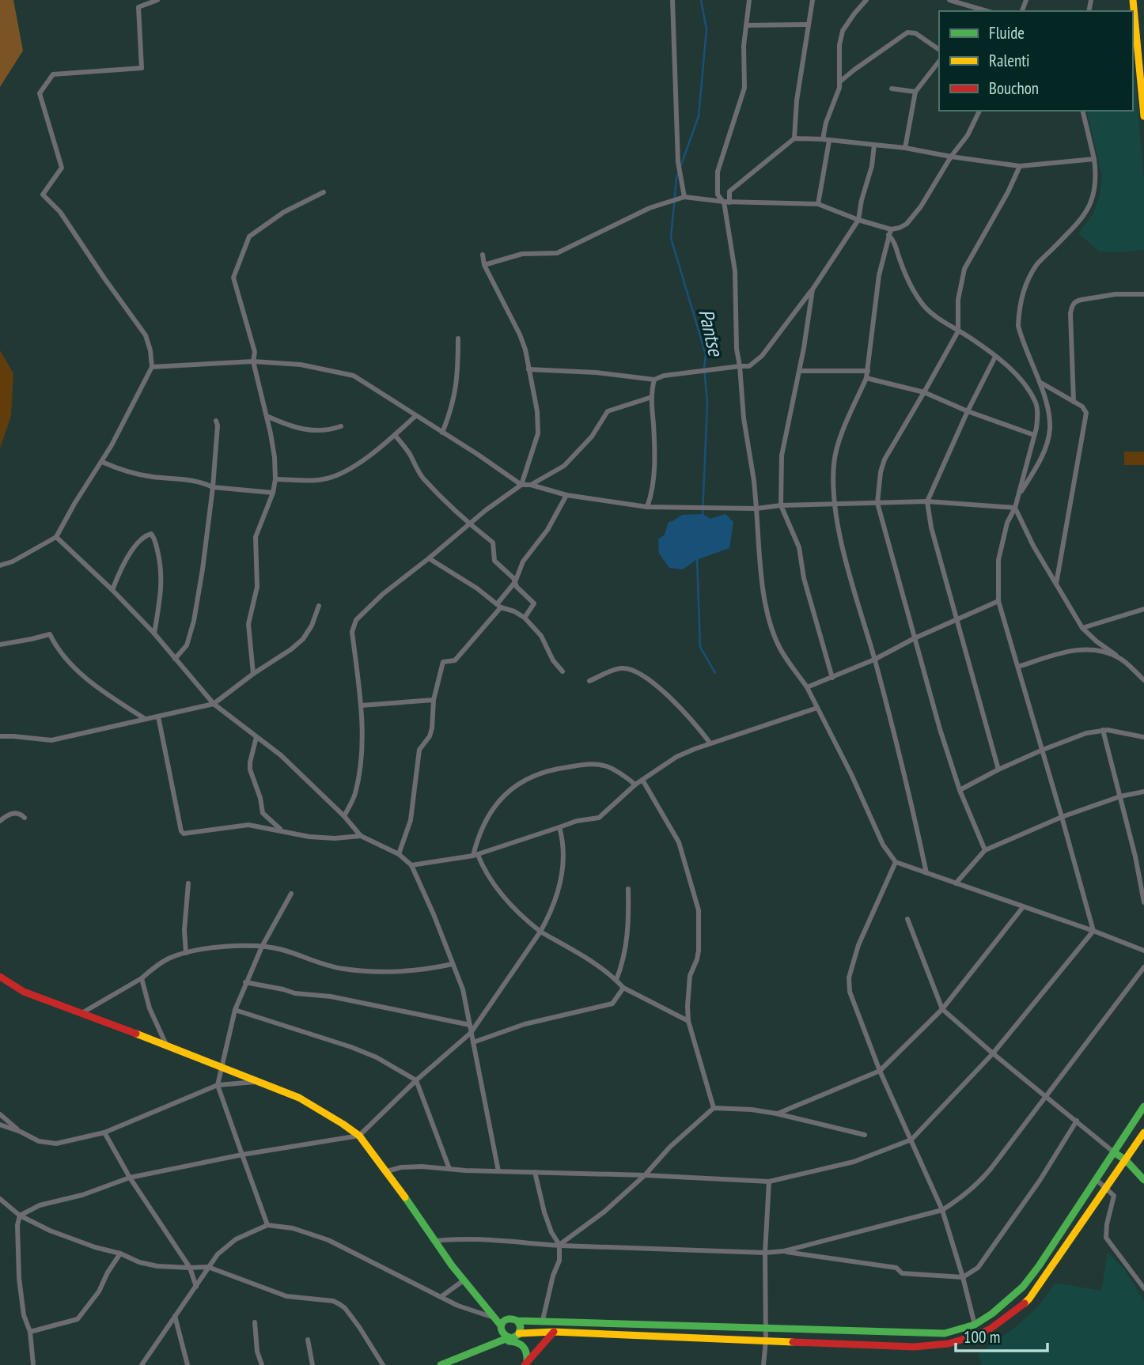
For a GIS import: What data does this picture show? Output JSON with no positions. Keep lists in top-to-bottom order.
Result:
{
  "water": ["Pantse"],
  "legend": ["Fluide", "Ralenti", "Bouchon"],
  "scale_bar": "100 m"
}
